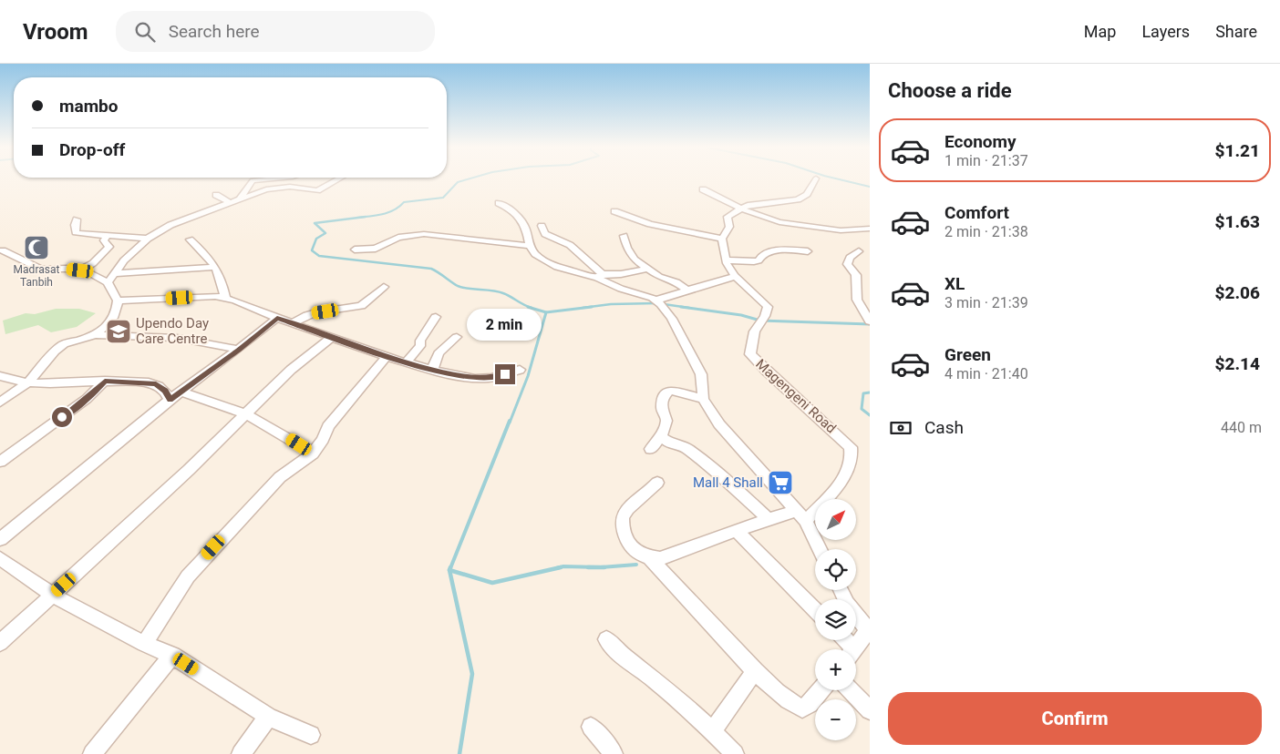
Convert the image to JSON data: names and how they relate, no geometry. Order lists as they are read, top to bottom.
{
  "streets": {
    "street": ["Magengeni Road"]
  },
  "places": {
    "mosque": ["Madrasat Tanbih"],
    "school or university": ["Upendo Day Care Centre"],
    "supermarket": ["Mall 4 Shall"]
  },
  "north": "top right",
  "page": {
    "header": "Vroom",
    "search": "Search here",
    "nav": ["Map", "Layers", "Share"],
    "heading": "Choose a ride",
    "banner": ["mambo", "Drop-off"],
    "list": [
      {
        "name": "Economy",
        "note": "1 min · 21:37",
        "value": "$1.21"
      },
      {
        "name": "Comfort",
        "note": "2 min · 21:38",
        "value": "$1.63"
      },
      {
        "name": "XL",
        "note": "3 min · 21:39",
        "value": "$2.06"
      },
      {
        "name": "Green",
        "note": "4 min · 21:40",
        "value": "$2.14"
      }
    ],
    "bubble": "2 min",
    "pay": ["Cash", "440 m"],
    "map_buttons": ["+", "−"],
    "buttons": "Confirm"
  }
}
